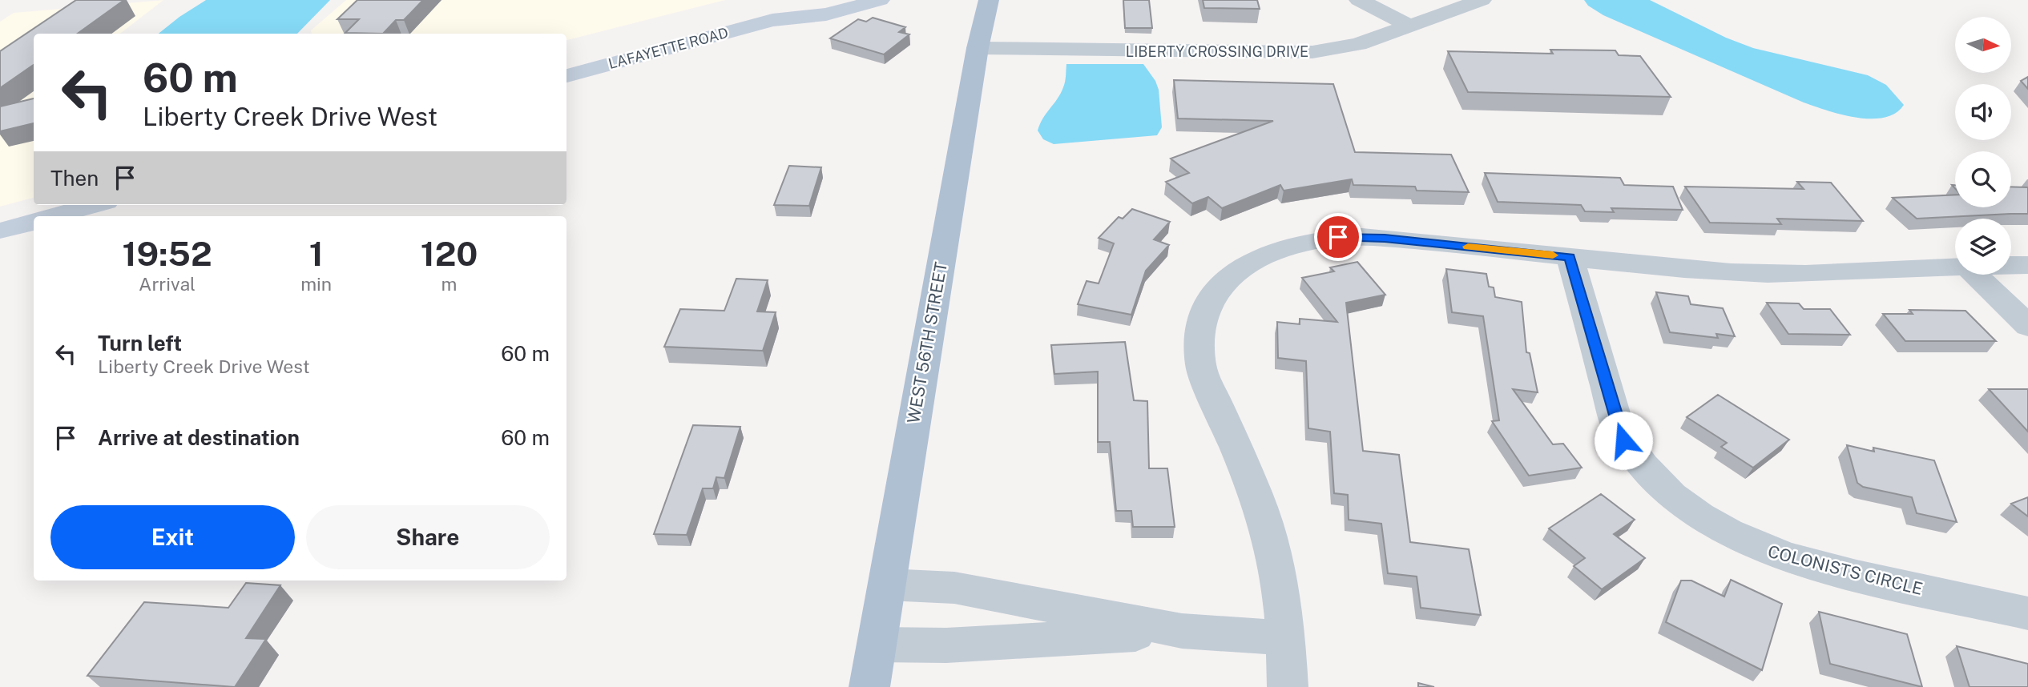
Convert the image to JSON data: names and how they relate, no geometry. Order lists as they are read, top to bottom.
{
  "streets": {
    "main road": ["LAFAYETTE ROAD", "WEST 56TH STREET"],
    "street": ["LIBERTY CROSSING DRIVE", "COLONISTS CIRCLE"]
  },
  "crossings": [
    ["LIBERTY CROSSING DRIVE", "WEST 56TH STREET"]
  ],
  "north": "right",
  "page": {
    "turn": ["60 m", "Liberty Creek Drive West"],
    "then": "Then",
    "eta": [
      "19:52",
      "Arrival",
      "1",
      "min",
      "120",
      "m"
    ],
    "list": [
      {
        "name": "Turn left",
        "note": "Liberty Creek Drive West",
        "value": "60 m"
      },
      {
        "name": "Arrive at destination",
        "value": "60 m"
      }
    ],
    "buttons": ["Exit", "Share"]
  }
}
